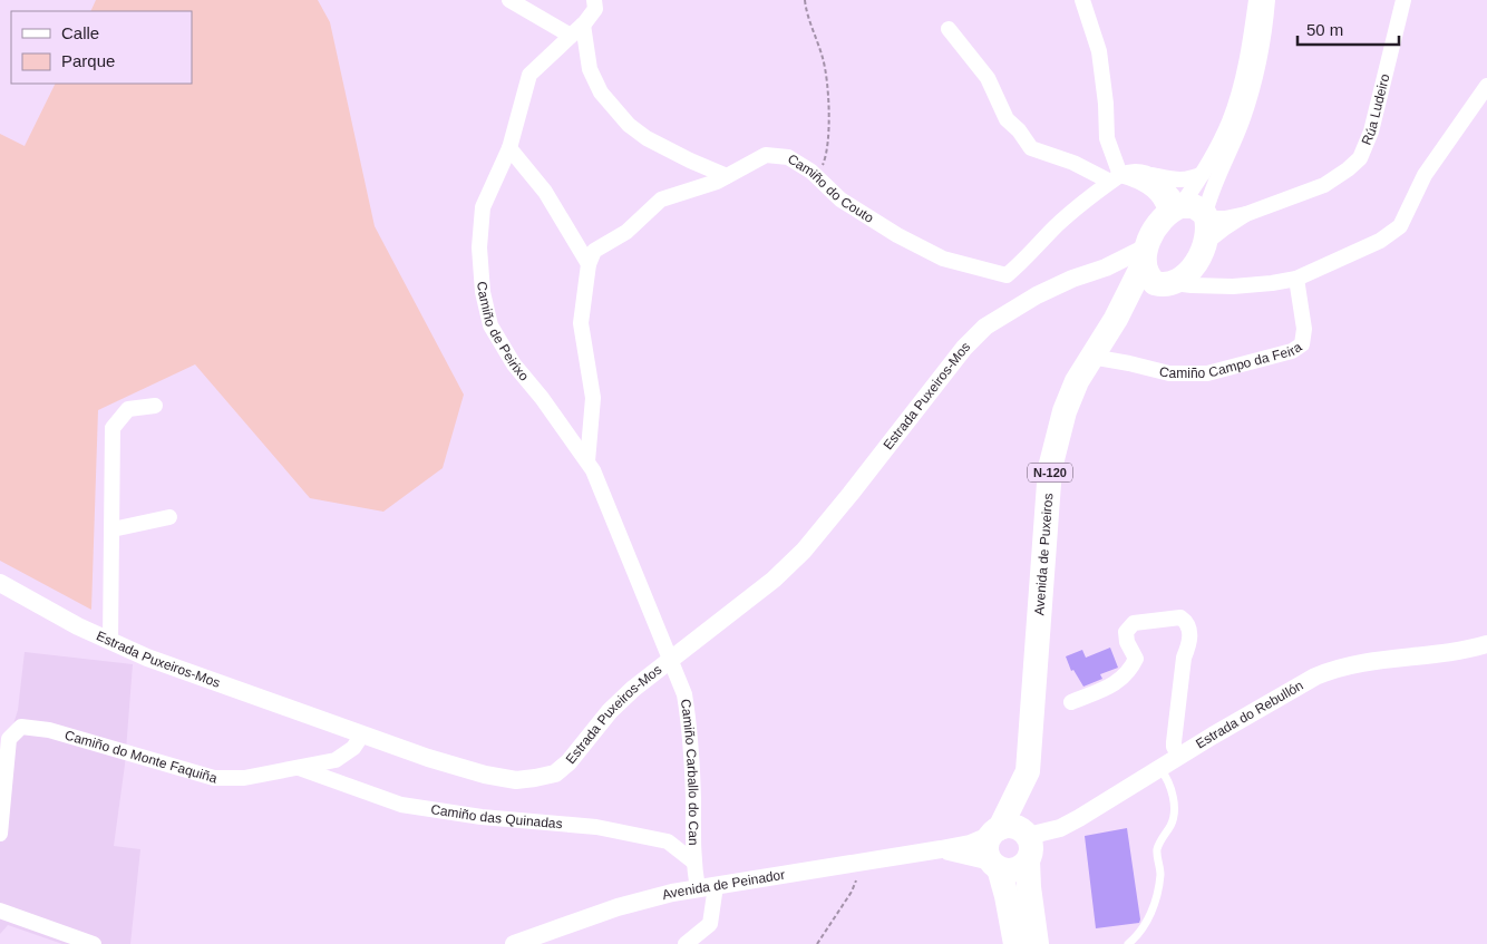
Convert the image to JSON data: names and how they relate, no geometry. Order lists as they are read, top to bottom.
{
  "streets": {
    "highway": ["N-120", "Avenida de Puxeiros"],
    "street": [
      "Rúa Ludeiro",
      "Camiño do Couto",
      "Camiño de Peirixo",
      "Camiño Campo da Feira",
      "Estrada Puxeiros-Mos",
      "Estrada do Rebullón",
      "Camiño do Monte Faquiña",
      "Camiño Carballo do Can",
      "Camiño das Quinadas",
      "Avenida de Peinador"
    ]
  },
  "crossings": [
    ["Camiño de Peirixo", "Estrada Puxeiros-Mos"],
    ["Camiño de Peirixo", "Camiño Carballo do Can"],
    ["Camiño Campo da Feira", "Avenida de Puxeiros"],
    ["Estrada Puxeiros-Mos", "N-120"],
    ["Estrada Puxeiros-Mos", "Camiño do Monte Faquiña"],
    ["Estrada Puxeiros-Mos", "Camiño Carballo do Can"],
    ["N-120", "Avenida de Puxeiros"],
    ["N-120", "Estrada do Rebullón"],
    ["N-120", "Avenida de Peinador"],
    ["Avenida de Puxeiros", "Estrada do Rebullón"],
    ["Avenida de Puxeiros", "Avenida de Peinador"],
    ["Estrada do Rebullón", "Avenida de Peinador"],
    ["Camiño do Monte Faquiña", "Camiño das Quinadas"],
    ["Camiño Carballo do Can", "Camiño das Quinadas"],
    ["Camiño Carballo do Can", "Avenida de Peinador"]
  ],
  "legend": ["Calle", "Parque"],
  "scale_bar": "50 m"
}
